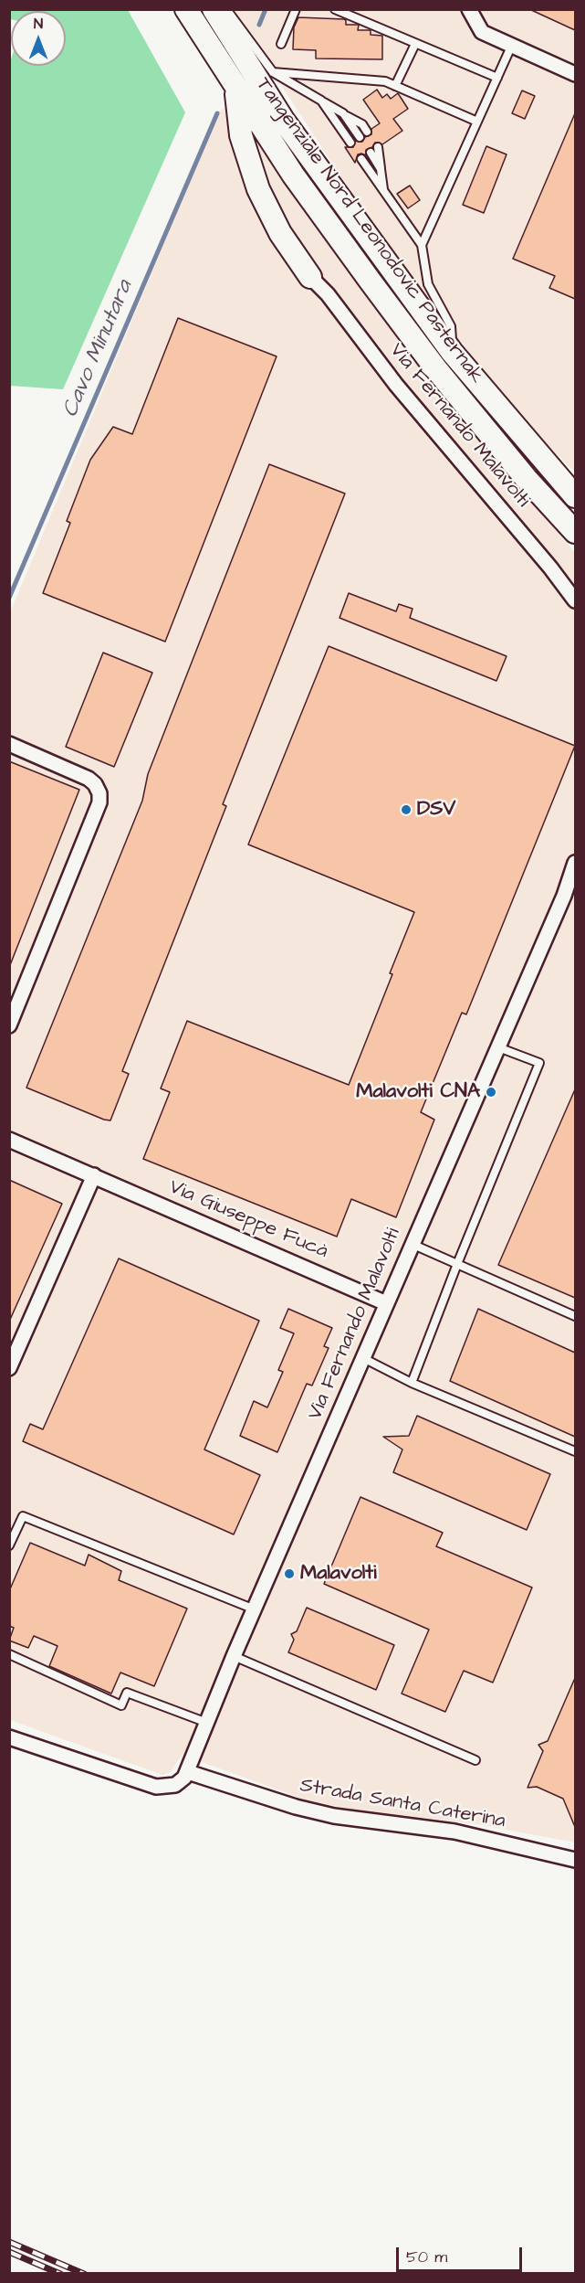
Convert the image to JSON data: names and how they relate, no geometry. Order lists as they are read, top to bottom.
{
  "streets": {
    "highway": ["Tangenziale Nord Leonodovic Pasternak"],
    "street": ["Via Fernando Malavolti", "Via Giuseppe Fucà", "Strada Santa Caterina"]
  },
  "crossings": [
    ["Via Fernando Malavolti", "Via Giuseppe Fucà"],
    ["Via Fernando Malavolti", "Strada Santa Caterina"]
  ],
  "water": ["Cavo Minutara"],
  "places": ["DSV", "Malavolti CNA", "Malavolti"],
  "scale_bar": "50 m",
  "north": "top"
}
